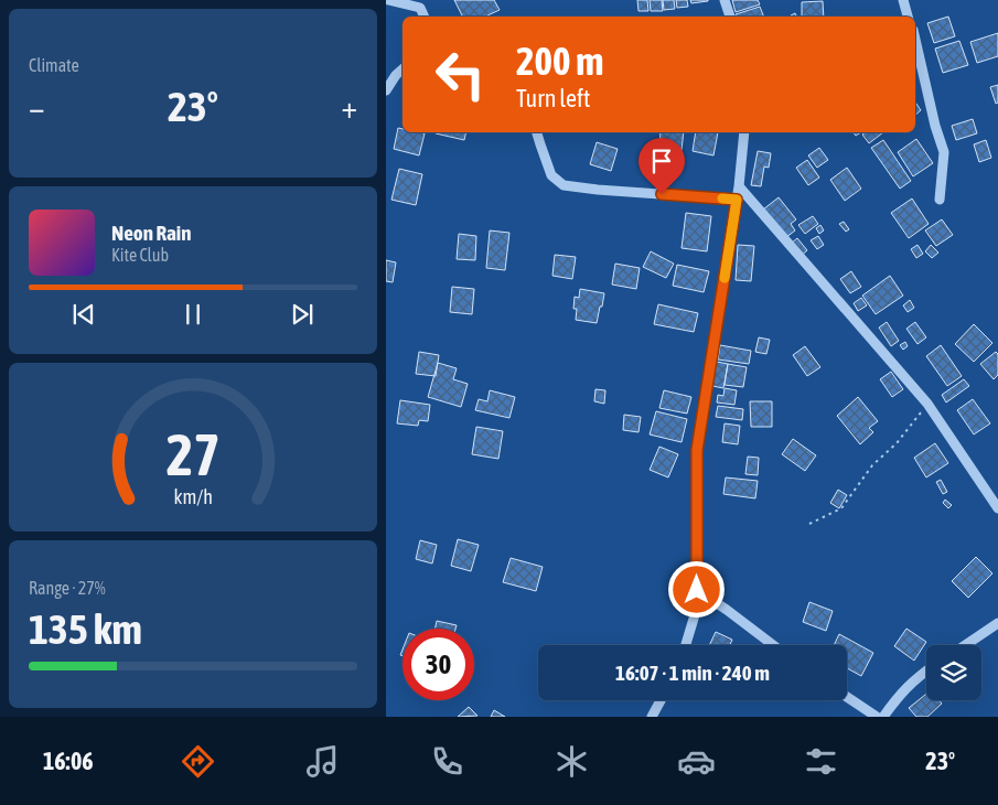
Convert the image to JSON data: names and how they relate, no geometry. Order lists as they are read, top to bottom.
{
  "page": {
    "tile": [
      "Climate",
      ["Range · 27%", "135 km"]
    ],
    "turn": ["200 m", "Turn left"],
    "heat": ["−", "23°", "+"],
    "song": ["Neon Rain", "Kite Club"],
    "limit": "30",
    "trip": "16:07 · 1 min · 240 m",
    "tabs": ["16:06", "23°"],
    "gauge": ["27", "km/h"]
  }
}
